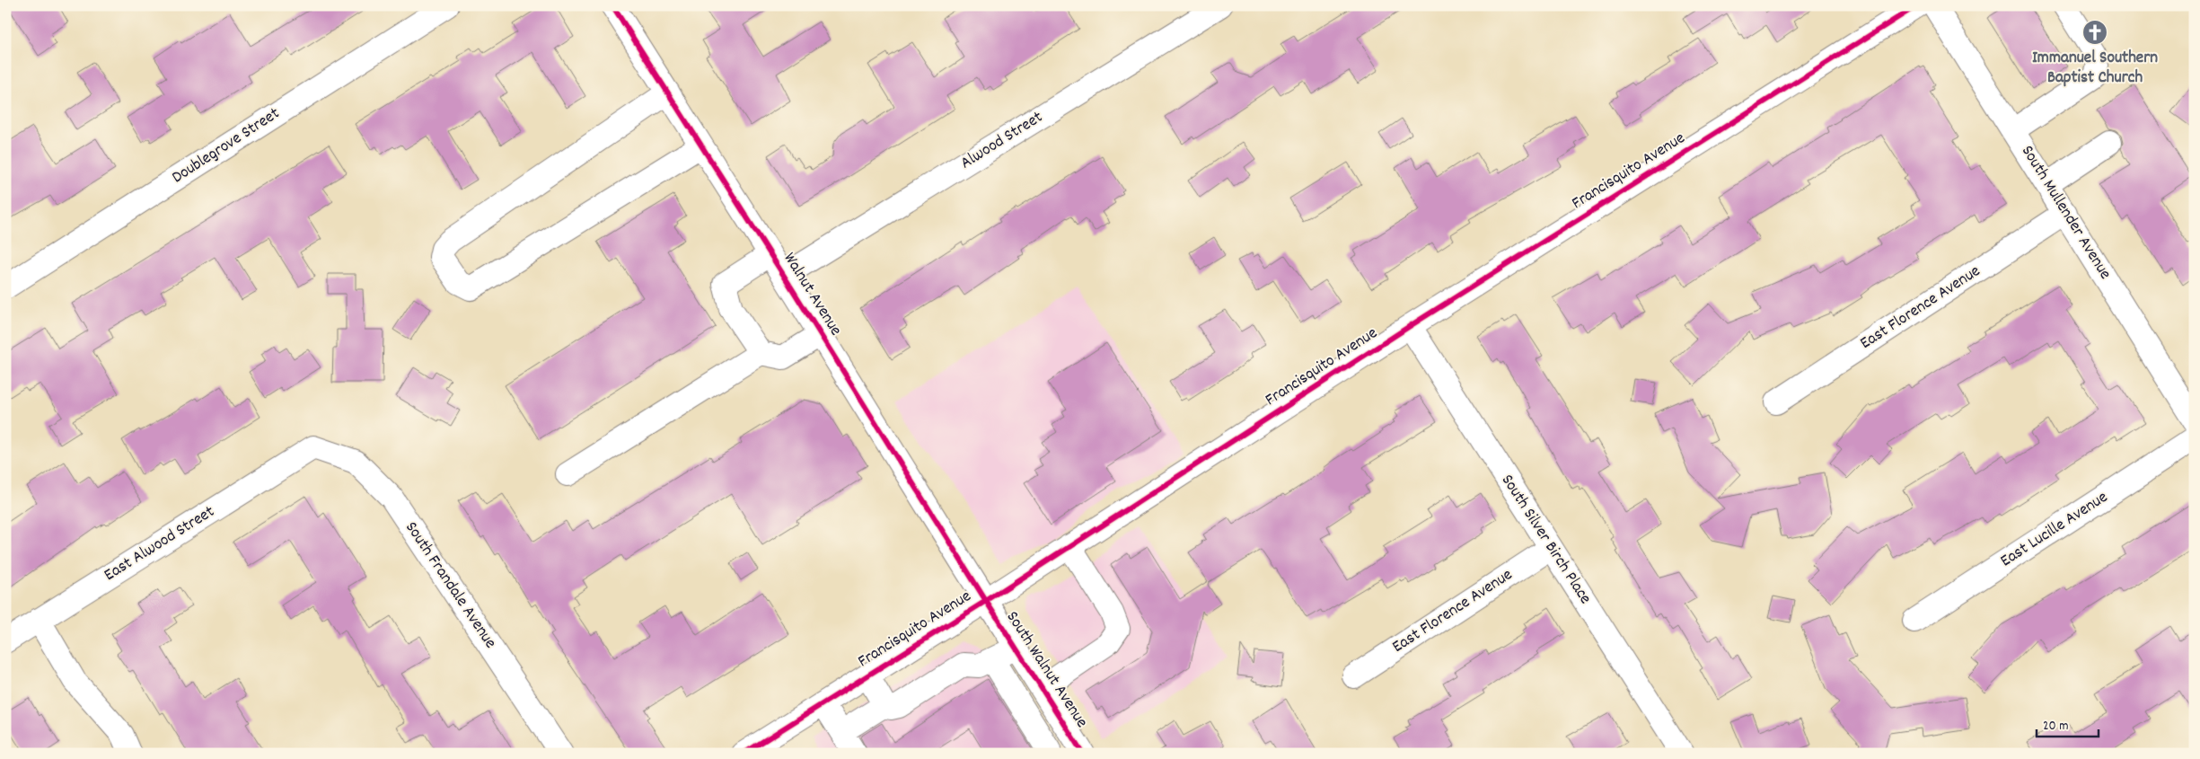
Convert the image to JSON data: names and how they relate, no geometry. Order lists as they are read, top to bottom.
{
  "streets": {
    "street": [
      "Alwood Street",
      "Doublegrove Street",
      "Francisquito Avenue",
      "South Mullender Avenue",
      "Walnut Avenue",
      "East Florence Avenue",
      "East Lucille Avenue",
      "South Silver Birch Place",
      "East Alwood Street",
      "South Frandale Avenue",
      "South Walnut Avenue"
    ]
  },
  "crossings": [
    ["Alwood Street", "Walnut Avenue"],
    ["Francisquito Avenue", "Walnut Avenue"],
    ["Francisquito Avenue", "South Silver Birch Place"],
    ["Francisquito Avenue", "South Walnut Avenue"],
    ["South Mullender Avenue", "East Florence Avenue"],
    ["Walnut Avenue", "South Walnut Avenue"],
    ["East Florence Avenue", "South Silver Birch Place"],
    ["East Alwood Street", "South Frandale Avenue"]
  ],
  "places": {
    "church": ["Immanuel Southern Baptist Church"]
  },
  "scale_bar": "20 m"
}
